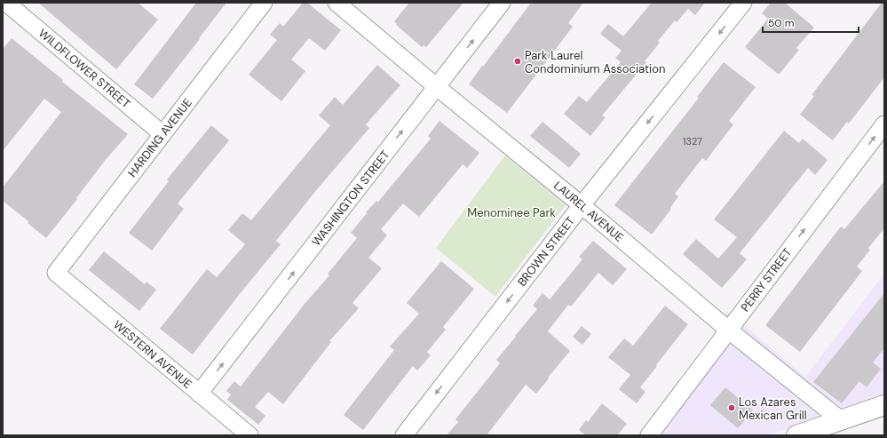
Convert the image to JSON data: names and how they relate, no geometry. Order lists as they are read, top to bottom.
{
  "streets": {
    "street": [
      "WILDFLOWER STREET",
      "HARDING AVENUE",
      "WASHINGTON STREET",
      "LAUREL AVENUE",
      "BROWN STREET",
      "PERRY STREET",
      "WESTERN AVENUE"
    ]
  },
  "crossings": [
    ["WILDFLOWER STREET", "HARDING AVENUE"],
    ["HARDING AVENUE", "WESTERN AVENUE"],
    ["WASHINGTON STREET", "LAUREL AVENUE"],
    ["WASHINGTON STREET", "WESTERN AVENUE"],
    ["LAUREL AVENUE", "BROWN STREET"],
    ["LAUREL AVENUE", "PERRY STREET"]
  ],
  "one_way": ["WASHINGTON STREET", "BROWN STREET", "PERRY STREET"],
  "parks": ["Menominee Park"],
  "places": ["Park Laurel Condominium Association", "Los Azares Mexican Grill"],
  "house_numbers": ["1327"],
  "scale_bar": "50 m"
}
